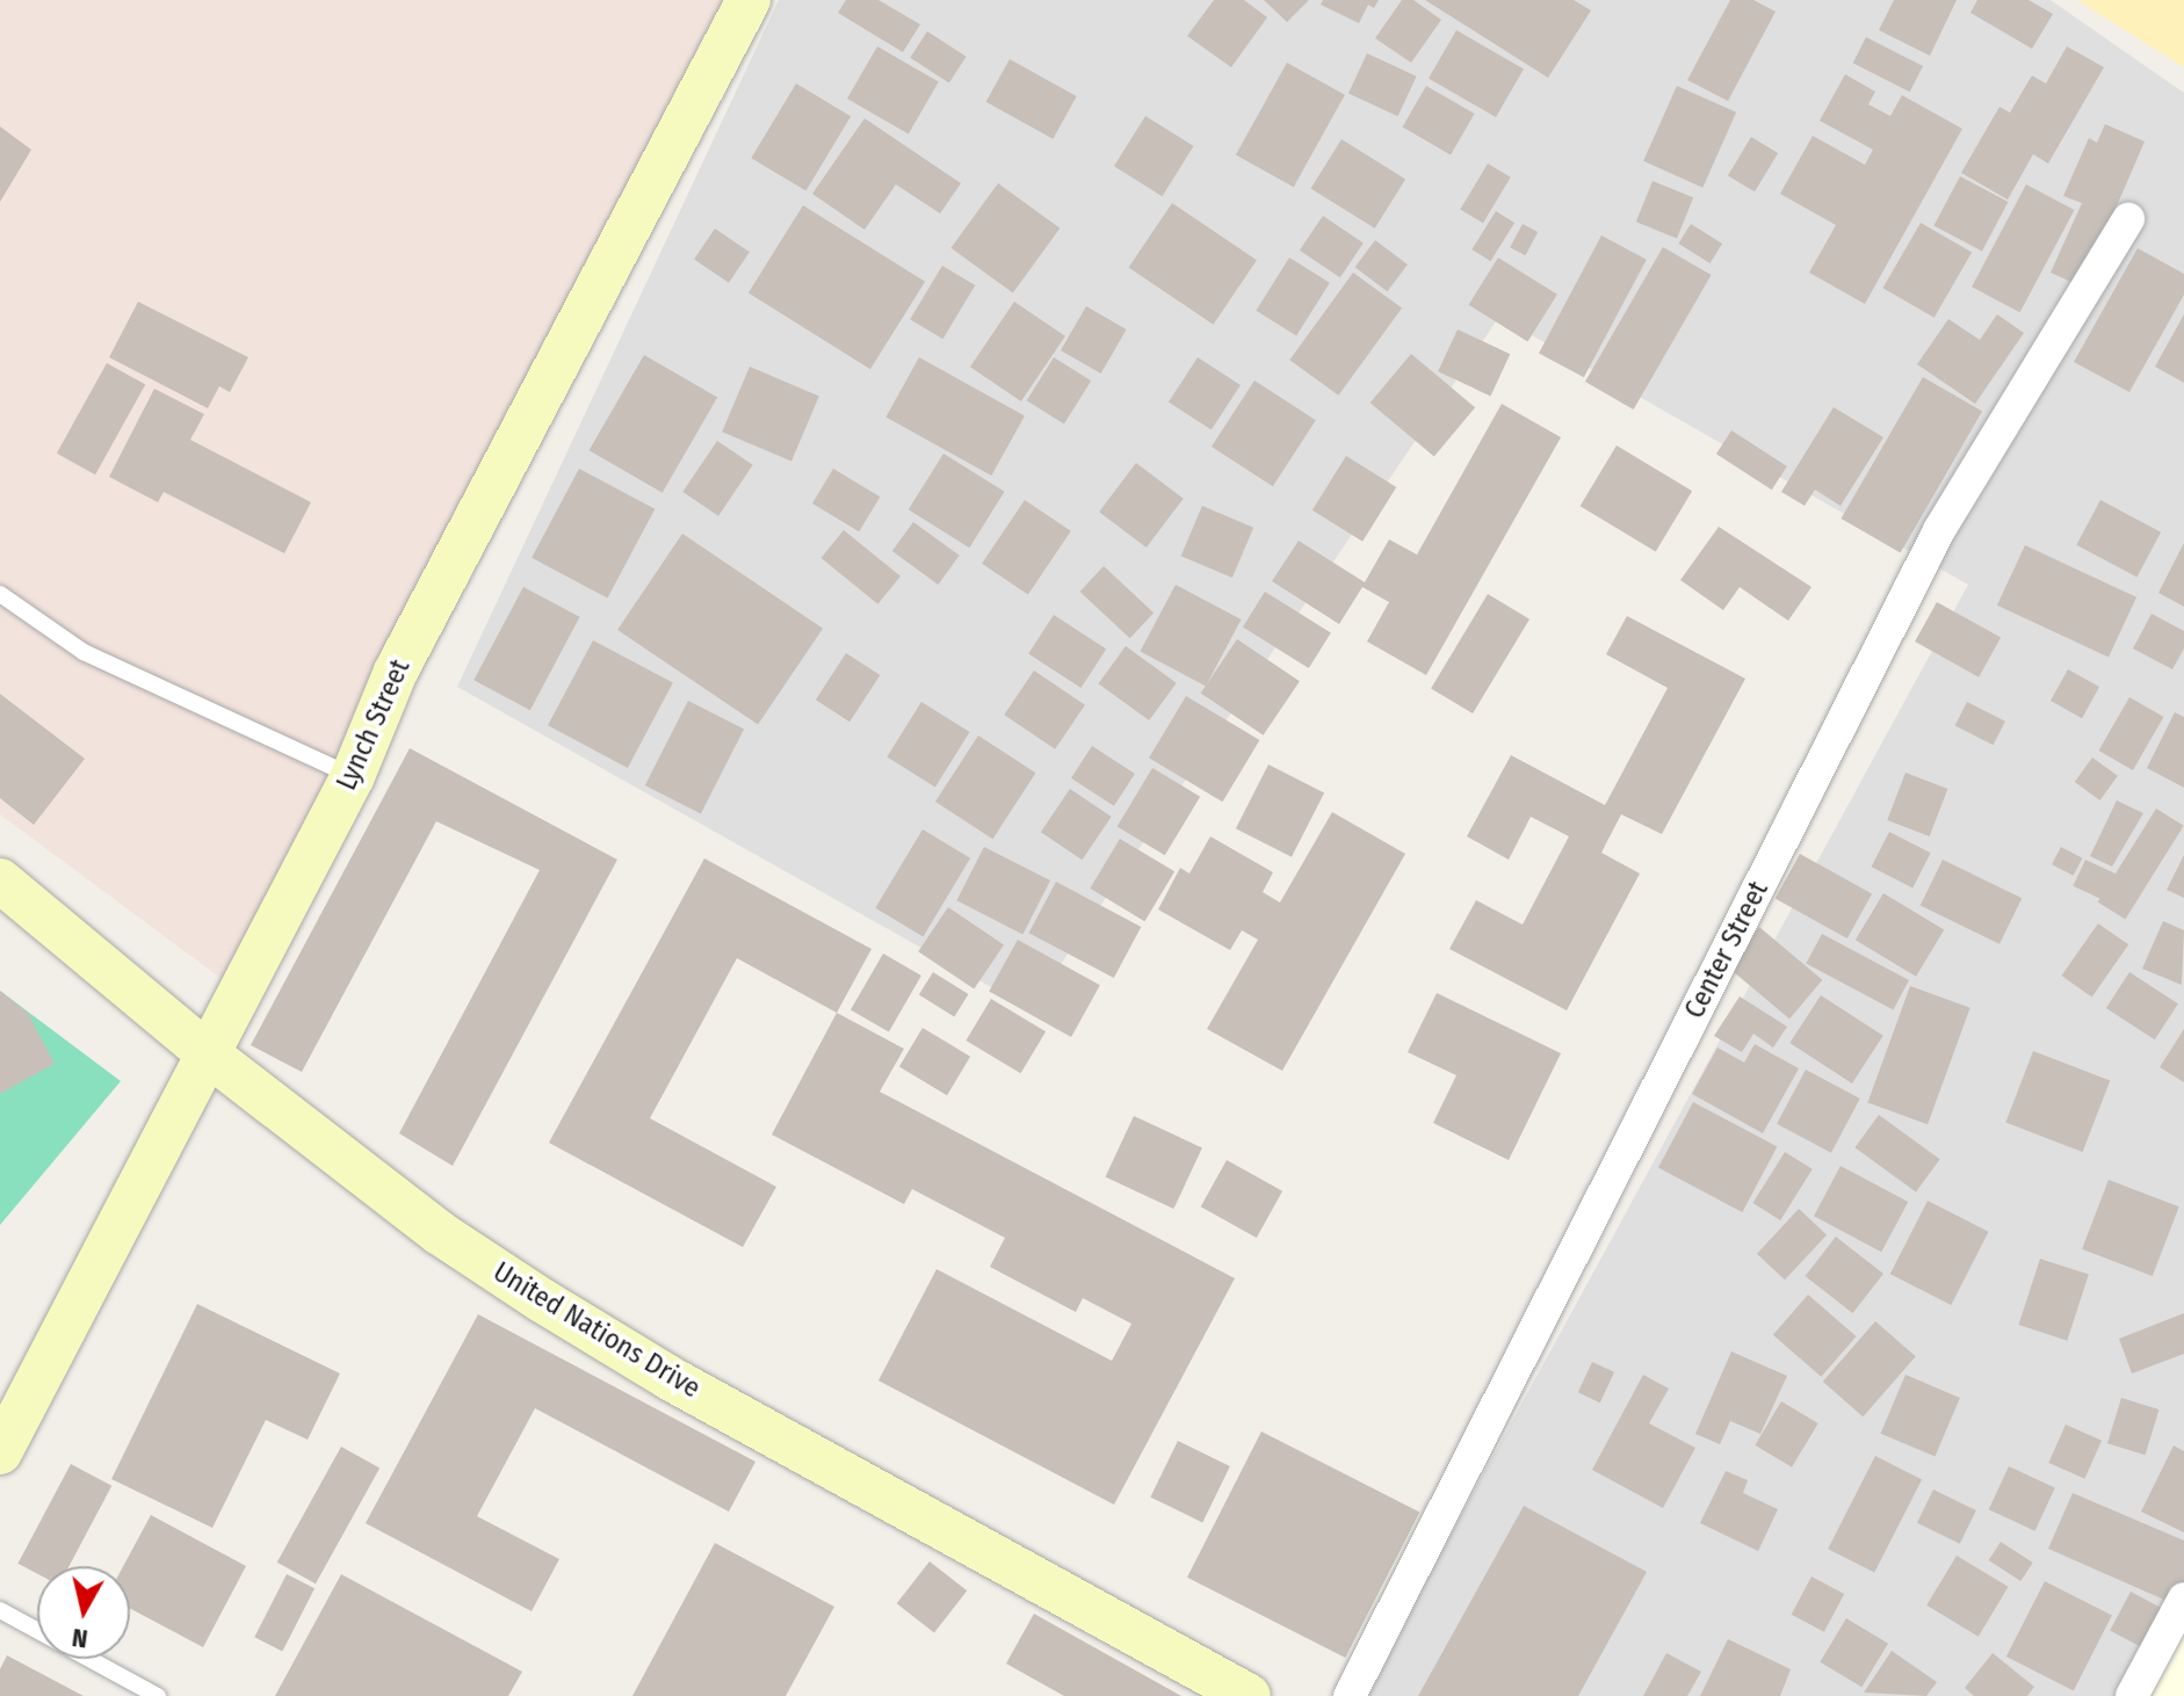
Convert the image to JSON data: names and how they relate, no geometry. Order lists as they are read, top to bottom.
{
  "streets": {
    "street": ["Lynch Street", "Center Street", "United Nations Drive"]
  },
  "crossings": [
    ["Lynch Street", "United Nations Drive"]
  ],
  "north": "bottom"
}
